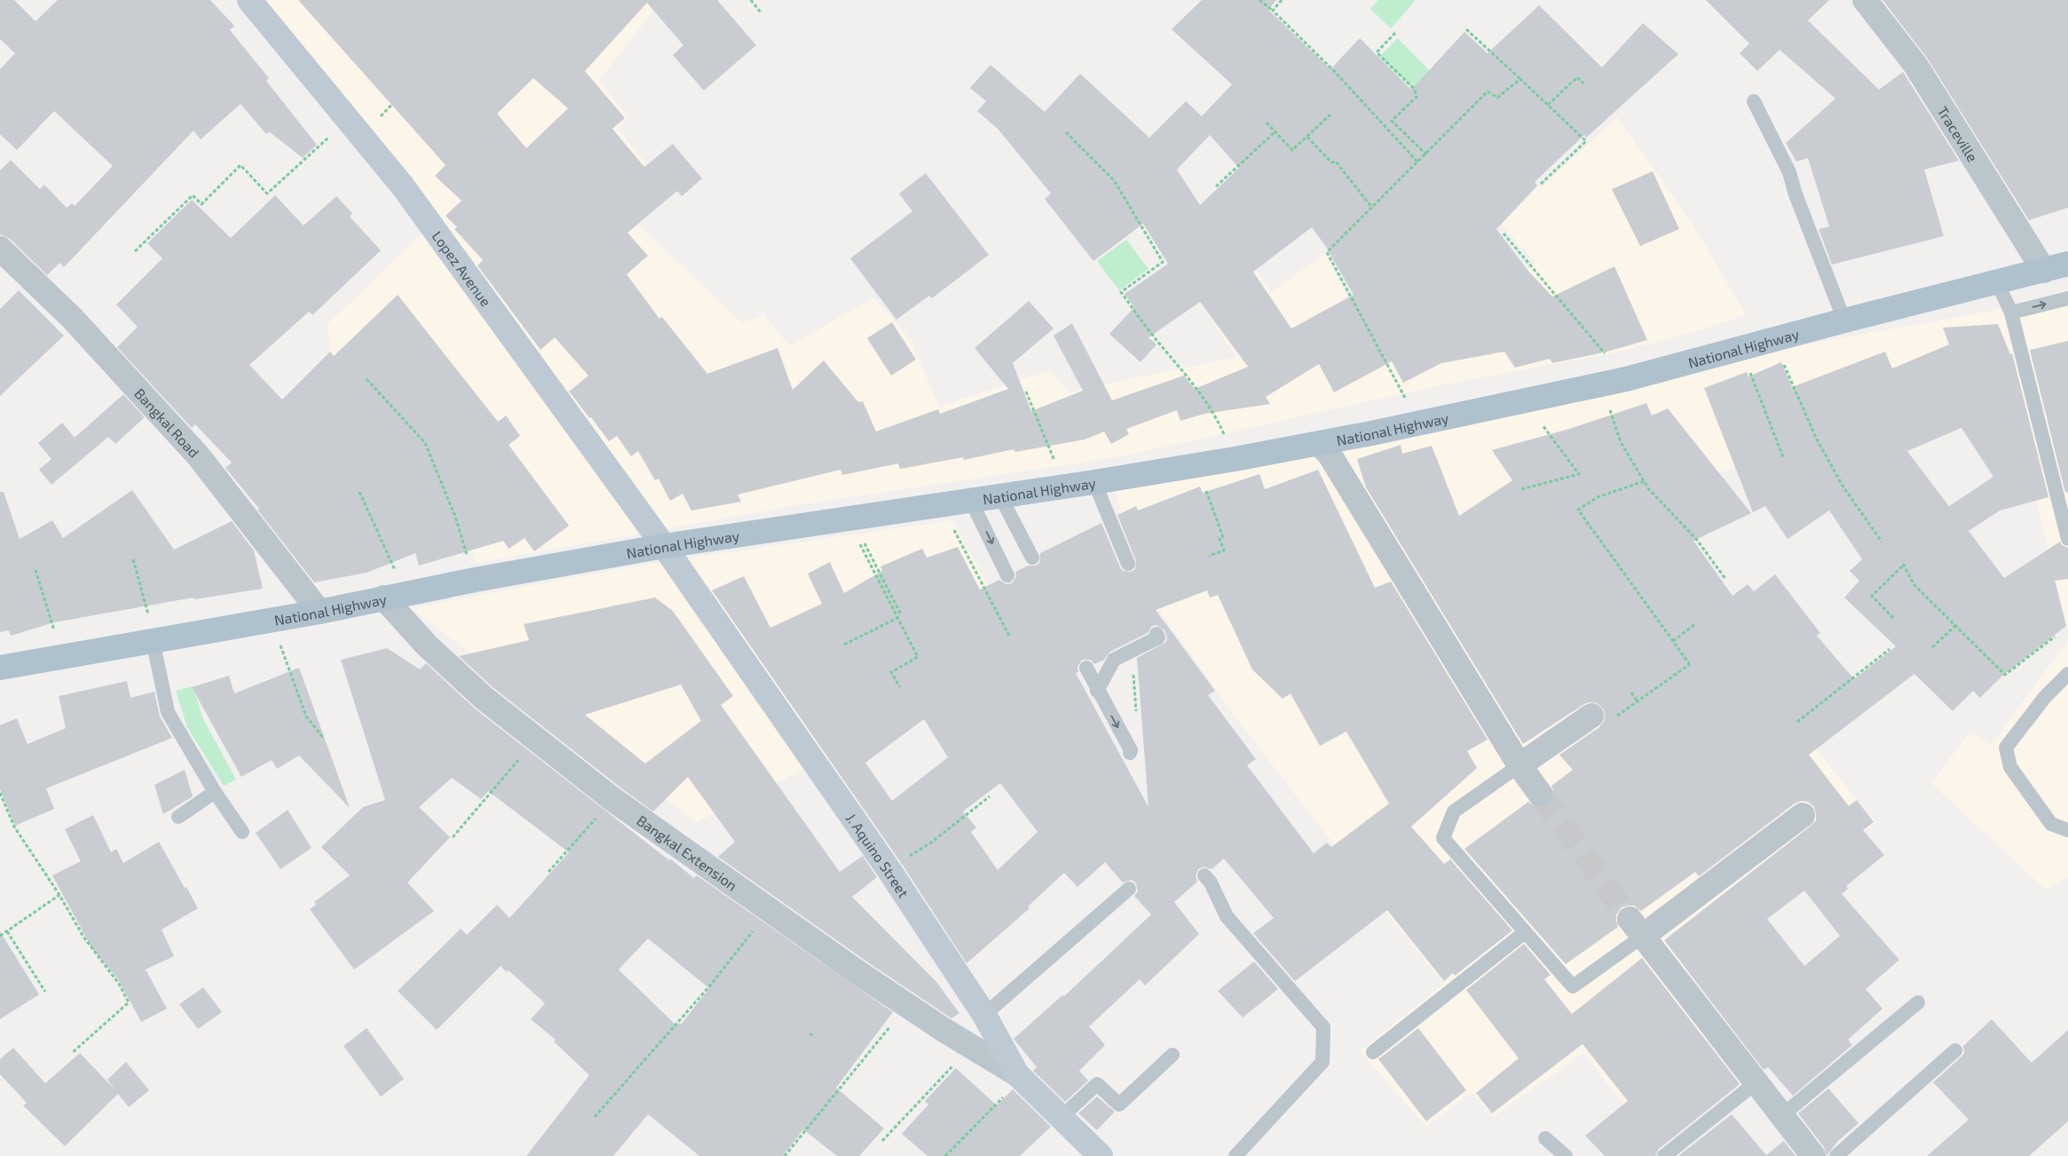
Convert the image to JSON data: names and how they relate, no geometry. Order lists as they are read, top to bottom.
{
  "streets": {
    "main road": ["National Highway"],
    "street": [
      "Traceville",
      "Lopez Avenue",
      "Bangkal Road",
      "Bangkal Extension",
      "J. Aquino Street"
    ]
  },
  "crossings": [
    ["Traceville", "National Highway"],
    ["Lopez Avenue", "National Highway"],
    ["Lopez Avenue", "J. Aquino Street"],
    ["National Highway", "Bangkal Road"],
    ["National Highway", "Bangkal Extension"],
    ["National Highway", "J. Aquino Street"],
    ["Bangkal Extension", "J. Aquino Street"]
  ]
}
